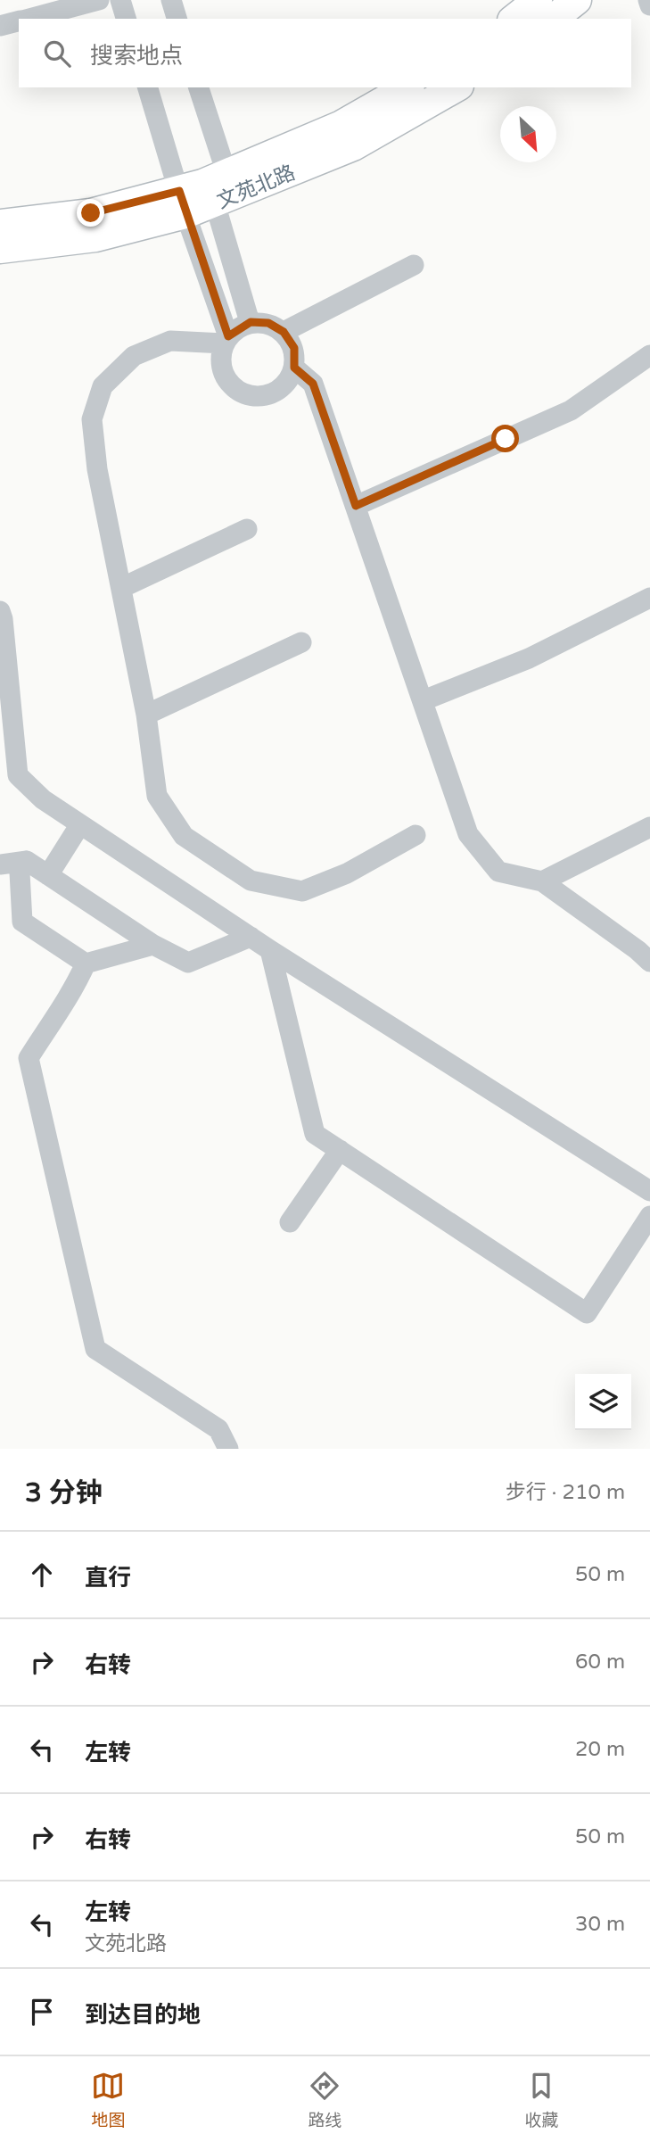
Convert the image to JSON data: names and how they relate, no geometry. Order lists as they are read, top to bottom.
{
  "streets": {
    "street": ["文苑北路"]
  },
  "north": "bottom right",
  "page": {
    "search": "搜索地点",
    "heading": ["3 分钟", "步行 · 210 m"],
    "list": [
      ["直行", "50 m"],
      ["右转", "60 m"],
      ["左转", "20 m"],
      ["右转", "50 m"],
      ["左转", "文苑北路", "30 m"],
      "到达目的地"
    ],
    "nav": ["地图", "路线", "收藏"]
  }
}
